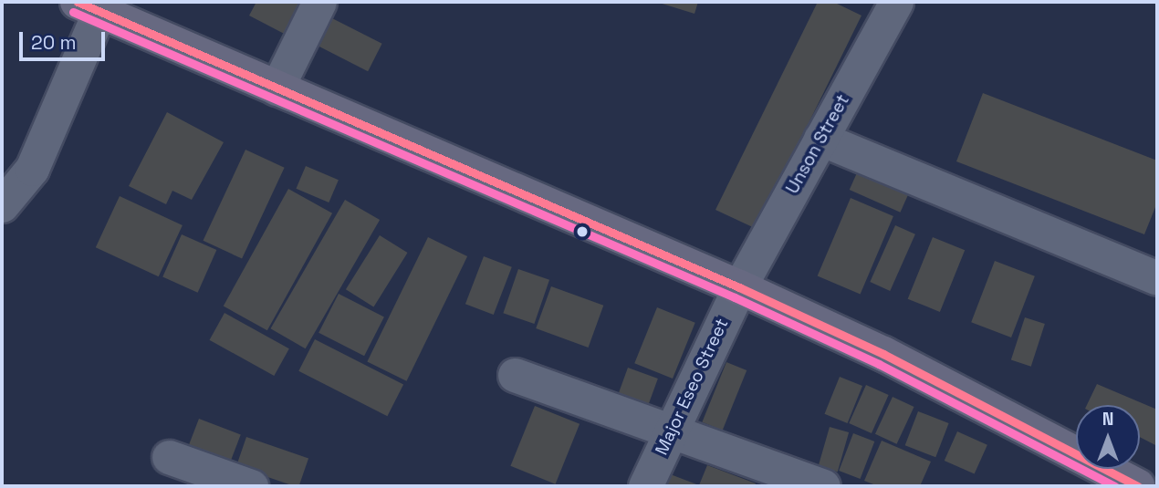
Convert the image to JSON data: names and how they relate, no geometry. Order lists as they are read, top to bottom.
{
  "streets": {
    "street": ["Unson Street", "Major Eseo Street"]
  },
  "crossings": [
    ["Unson Street", "Major Eseo Street"]
  ],
  "scale_bar": "20 m",
  "north": "top"
}
